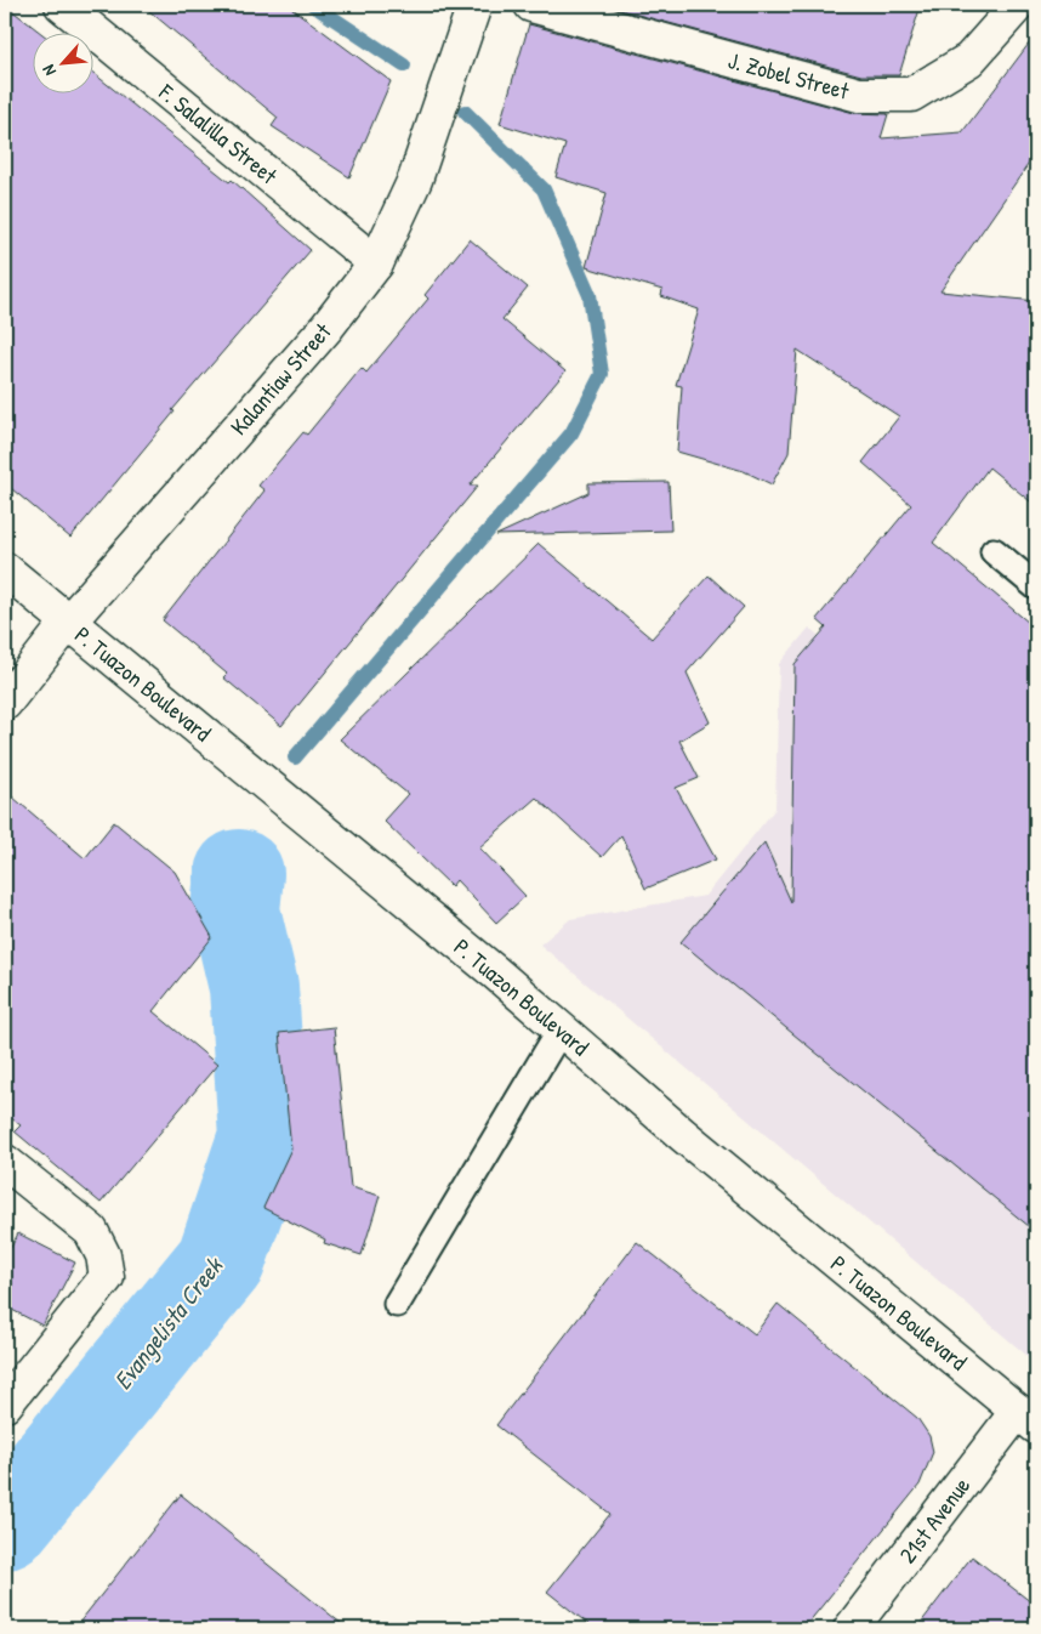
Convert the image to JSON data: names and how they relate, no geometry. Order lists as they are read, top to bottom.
{
  "streets": {
    "street": [
      "J. Zobel Street",
      "F. Salalilla Street",
      "Kalantiaw Street",
      "P. Tuazon Boulevard",
      "21st Avenue"
    ]
  },
  "crossings": [
    ["F. Salalilla Street", "Kalantiaw Street"],
    ["Kalantiaw Street", "P. Tuazon Boulevard"],
    ["P. Tuazon Boulevard", "21st Avenue"]
  ],
  "water": ["Evangelista Creek"],
  "north": "bottom left"
}
